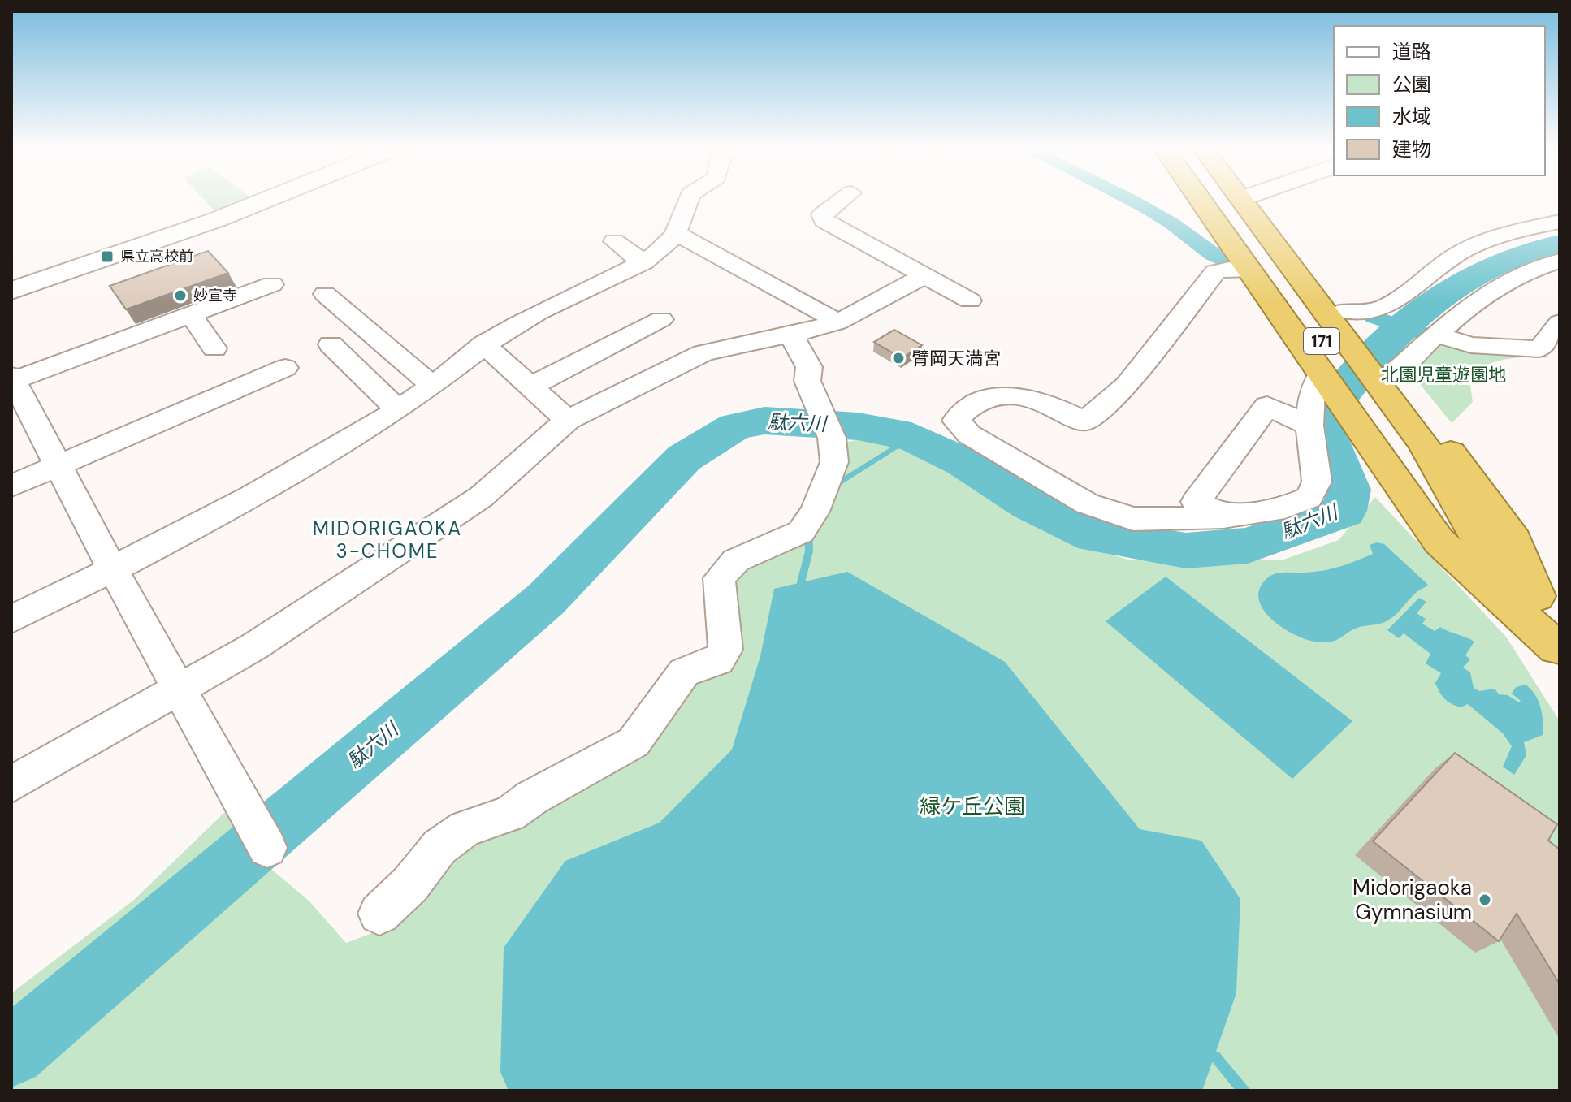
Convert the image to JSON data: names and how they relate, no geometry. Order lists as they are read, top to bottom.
{
  "streets": {
    "highway": ["171"]
  },
  "districts": ["MIDORIGAOKA 3-CHOME"],
  "water": ["駄六川"],
  "parks": ["北園児童遊園地", "緑ケ丘公園"],
  "places": {
    "transit": ["県立高校前"],
    "other": ["妙宣寺", "臂岡天満宮", "Midorigaoka Gymnasium"]
  },
  "legend": [
    "道路",
    "公園",
    "水域",
    "建物"
  ]
}
